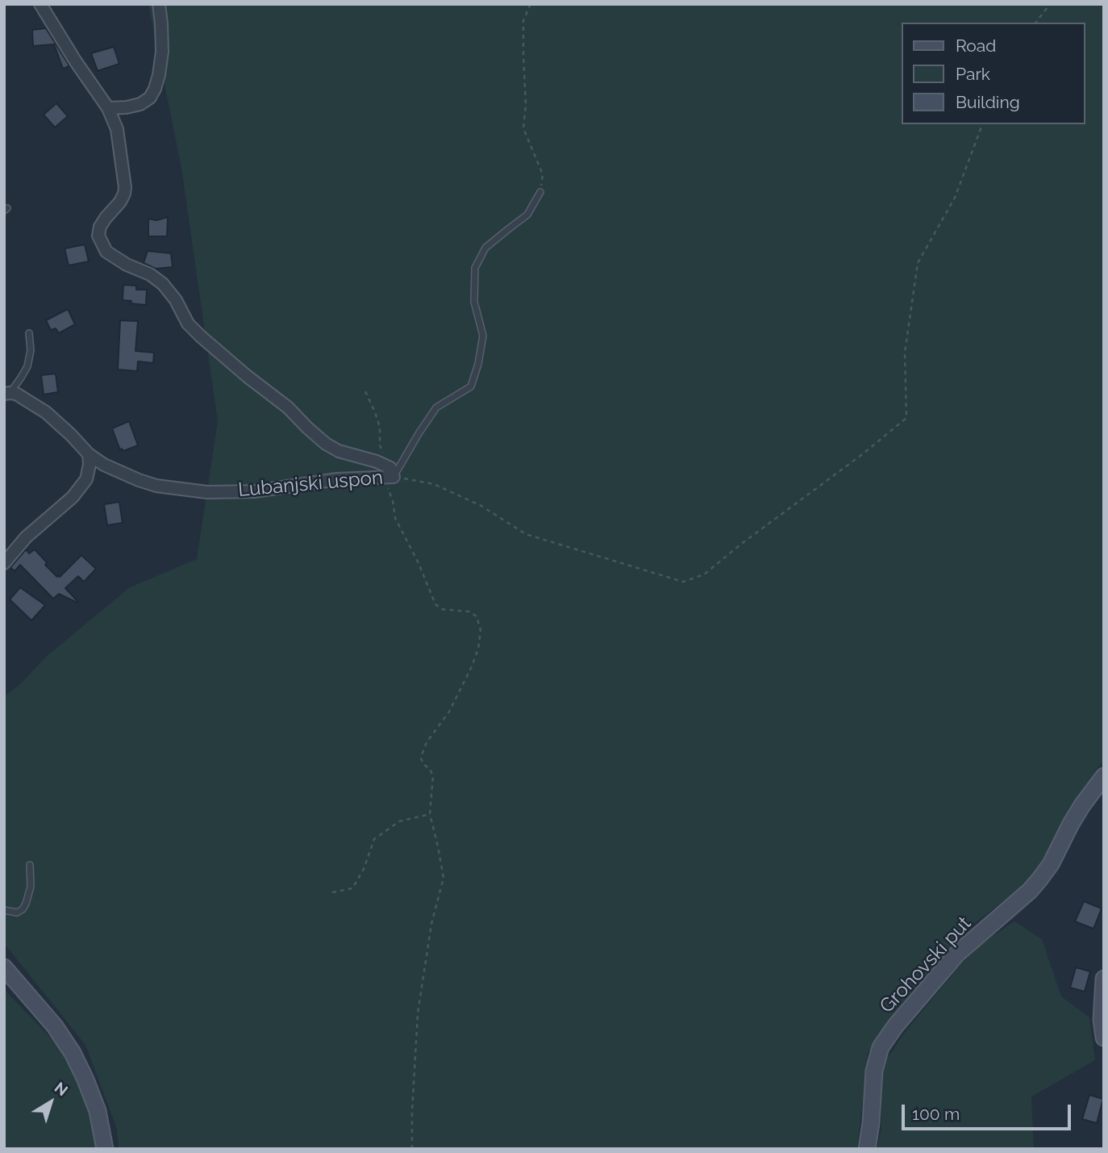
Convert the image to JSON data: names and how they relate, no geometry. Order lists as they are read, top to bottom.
{
  "streets": {
    "main road": ["Grohovski put"],
    "street": ["Lubanjski uspon"]
  },
  "legend": ["Road", "Park", "Building"],
  "scale_bar": "100 m",
  "north": "top right"
}
